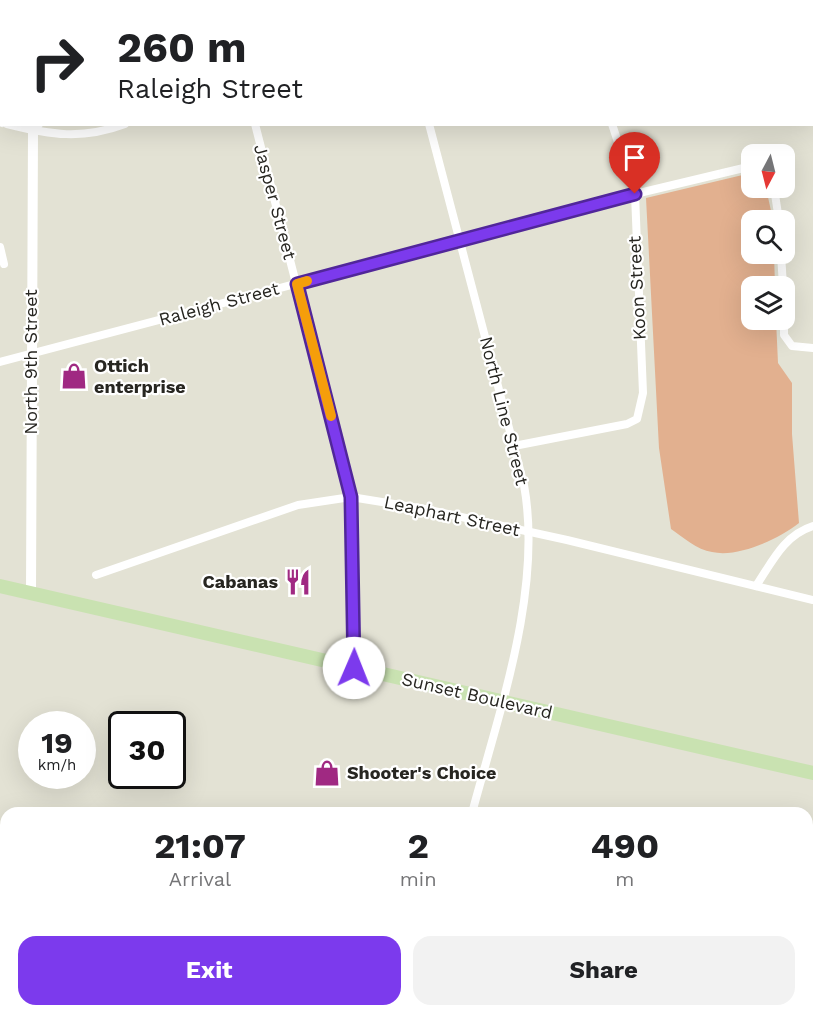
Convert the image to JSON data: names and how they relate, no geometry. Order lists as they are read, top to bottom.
{
  "streets": {
    "main road": ["Sunset Boulevard"],
    "street": [
      "Jasper Street",
      "Koon Street",
      "Raleigh Street",
      "North 9th Street",
      "North Line Street",
      "Leaphart Street"
    ]
  },
  "crossings": [
    ["Jasper Street", "Raleigh Street"],
    ["Jasper Street", "Leaphart Street"],
    ["Jasper Street", "Sunset Boulevard"],
    ["Koon Street", "Raleigh Street"],
    ["Koon Street", "North Line Street"],
    ["Raleigh Street", "North 9th Street"],
    ["Raleigh Street", "North Line Street"],
    ["North 9th Street", "Sunset Boulevard"],
    ["North Line Street", "Leaphart Street"],
    ["North Line Street", "Sunset Boulevard"]
  ],
  "places": {
    "shop": ["Ottich enterprise", "Shooter's Choice"],
    "restaurant": ["Cabanas"]
  },
  "north": "bottom",
  "page": {
    "turn": ["260 m", "Raleigh Street"],
    "speed": "19 km/h",
    "limit": "30",
    "eta": [
      "21:07",
      "Arrival",
      "2",
      "min",
      "490",
      "m"
    ],
    "buttons": ["Exit", "Share"]
  }
}
